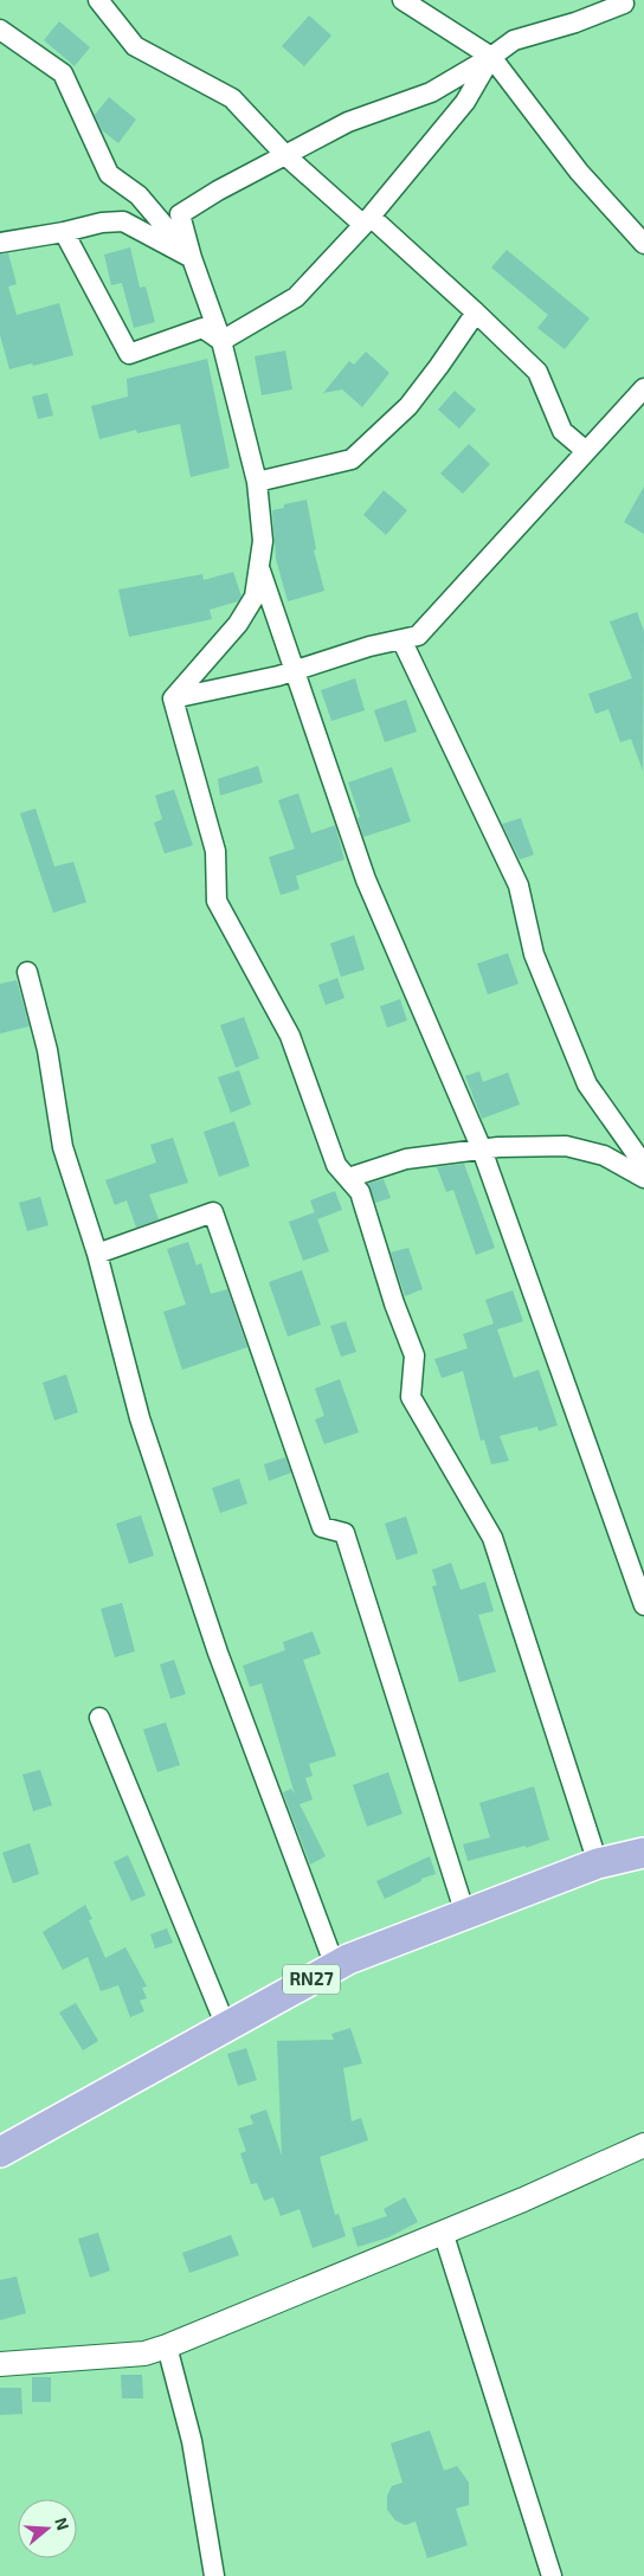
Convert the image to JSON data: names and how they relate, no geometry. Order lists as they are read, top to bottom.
{
  "streets": {
    "main road": ["RN27"]
  },
  "north": "right"
}
